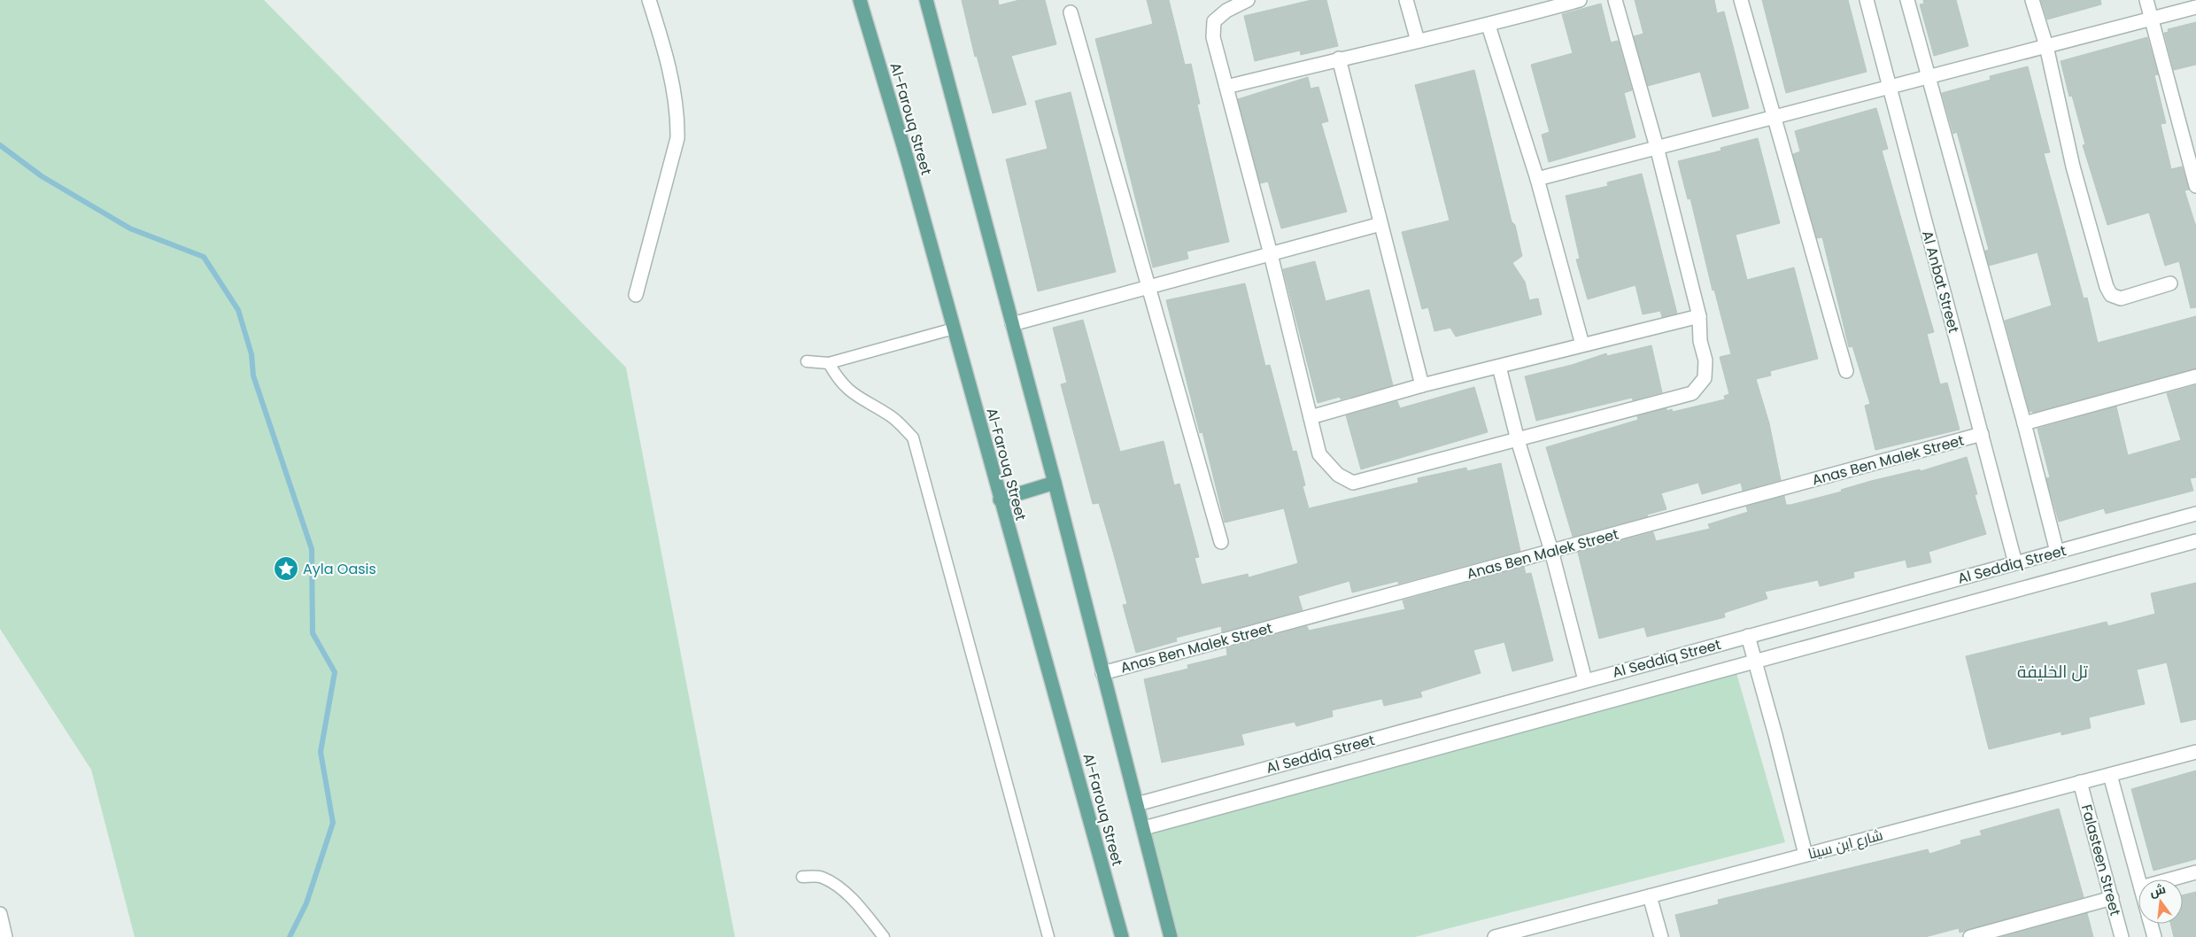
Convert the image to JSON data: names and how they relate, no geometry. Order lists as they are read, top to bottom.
{
  "streets": {
    "main road": ["Al-Farouq Street"],
    "street": [
      "Al Anbat Street",
      "Anas Ben Malek Street",
      "Al Seddiq Street",
      "شارع ابن سينا",
      "Falasteen Street"
    ]
  },
  "crossings": [
    ["Al Anbat Street", "Anas Ben Malek Street"],
    ["Al Anbat Street", "Al Seddiq Street"],
    ["شارع ابن سينا", "Falasteen Street"]
  ],
  "districts": ["تل الخليفة"],
  "places": {
    "place": ["Ayla Oasis"]
  },
  "north": "top"
}
